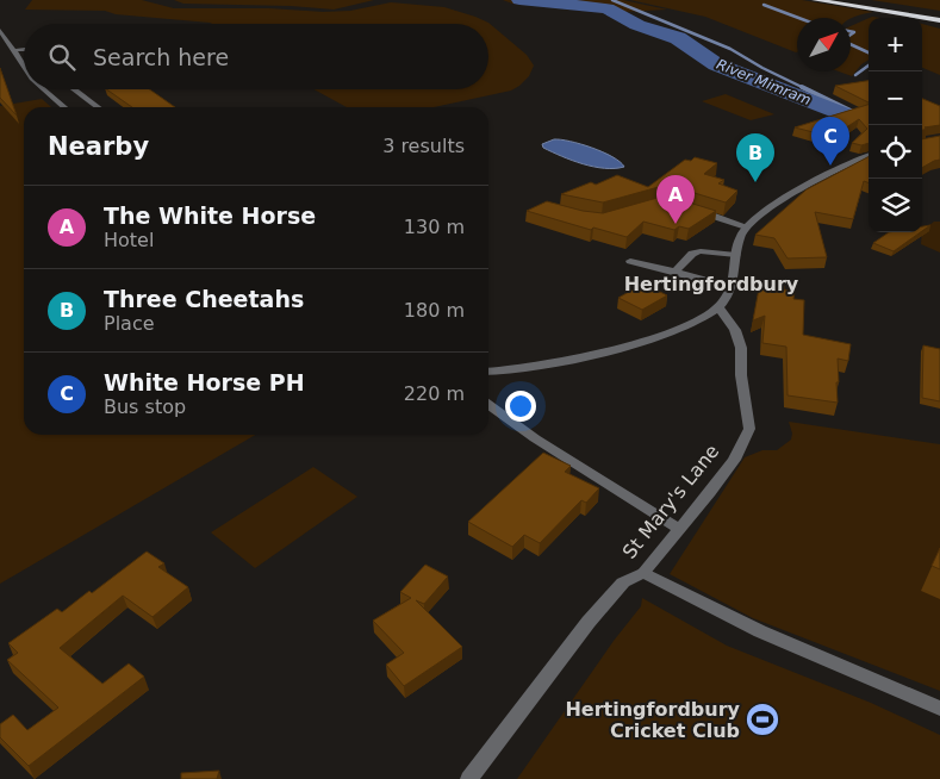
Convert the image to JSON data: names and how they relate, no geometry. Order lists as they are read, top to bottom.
{
  "streets": {
    "street": ["St Mary's Lane"]
  },
  "districts": ["Hertingfordbury"],
  "water": ["River Mimram"],
  "places": {
    "sports": ["Hertingfordbury Cricket Club"]
  },
  "north": "top right",
  "page": {
    "map_buttons": ["+", "−"],
    "search": "Search here",
    "heading": ["Nearby", "3 results"],
    "pins": ["C", "B", "A"],
    "list": [
      {
        "mark": "A",
        "name": "The White Horse",
        "note": "Hotel",
        "value": "130 m"
      },
      {
        "mark": "B",
        "name": "Three Cheetahs",
        "note": "Place",
        "value": "180 m"
      },
      {
        "mark": "C",
        "name": "White Horse PH",
        "note": "Bus stop",
        "value": "220 m"
      }
    ]
  }
}
